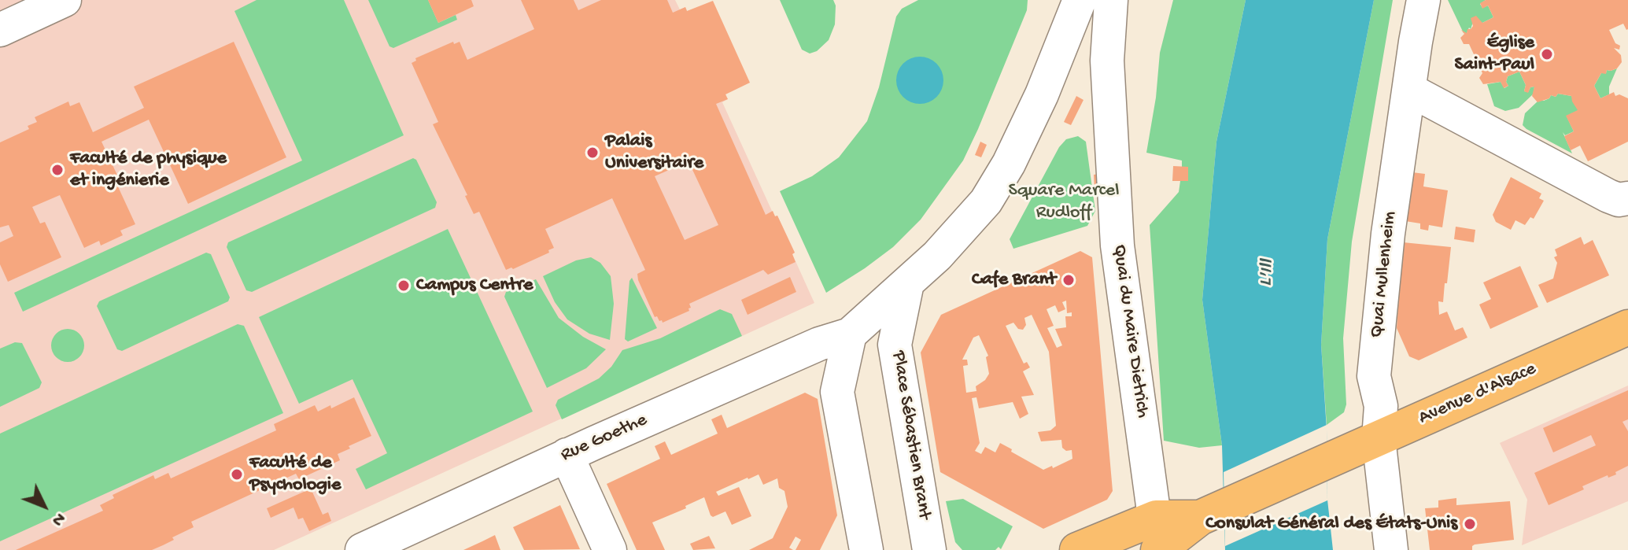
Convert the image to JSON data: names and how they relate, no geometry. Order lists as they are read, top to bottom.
{
  "streets": {
    "main road": ["Avenue d'Alsace"],
    "street": [
      "Quai Mullenheim",
      "Quai du Maire Dietrich",
      "Place Sébastien Brant",
      "Rue Goethe"
    ]
  },
  "crossings": [
    ["Quai Mullenheim", "Avenue d'Alsace"],
    ["Quai du Maire Dietrich", "Avenue d'Alsace"]
  ],
  "water": ["L'Ill"],
  "parks": ["Square Marcel Rudloff"],
  "places": [
    "Église Saint-Paul",
    "Palais Universitaire",
    "Faculté de physique et ingénierie",
    "Cafe Brant",
    "Campus Centre",
    "Faculté de Psychologie",
    "Consulat Général des États-Unis"
  ],
  "north": "bottom right"
}
